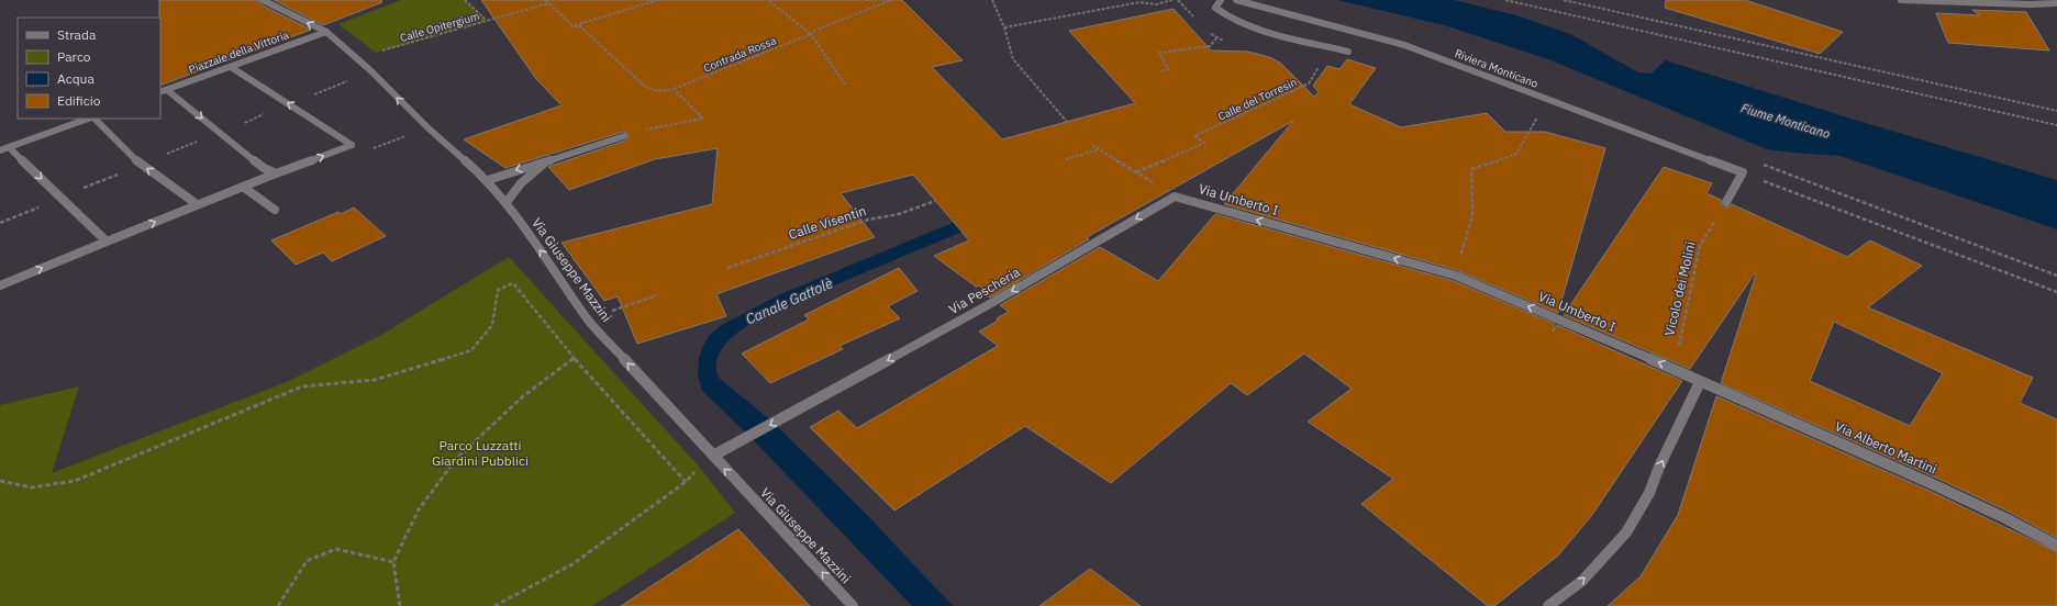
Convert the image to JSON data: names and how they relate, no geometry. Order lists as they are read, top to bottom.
{
  "streets": {
    "street": [
      "Piazzale della Vittoria",
      "Riviera Monticano",
      "Via Umberto I",
      "Via Giuseppe Mazzini",
      "Via Pescheria",
      "Via Alberto Martini"
    ],
    "path": [
      "Calle Opitergium",
      "Contrada Rossa",
      "Calle del Torresin",
      "Calle Visentin",
      "Vicolo dei Molini"
    ]
  },
  "crossings": [
    ["Calle Opitergium", "Via Giuseppe Mazzini"],
    ["Piazzale della Vittoria", "Via Giuseppe Mazzini"],
    ["Via Umberto I", "Vicolo dei Molini"],
    ["Via Umberto I", "Via Pescheria"],
    ["Via Umberto I", "Via Alberto Martini"],
    ["Via Giuseppe Mazzini", "Via Pescheria"]
  ],
  "one_way": ["Via Umberto I", "Via Giuseppe Mazzini", "Via Pescheria"],
  "water": ["Fiume Monticano", "Canale Gattolè"],
  "parks": ["Parco Luzzatti Giardini Pubblici"],
  "legend": [
    "Strada",
    "Parco",
    "Acqua",
    "Edificio"
  ]
}
